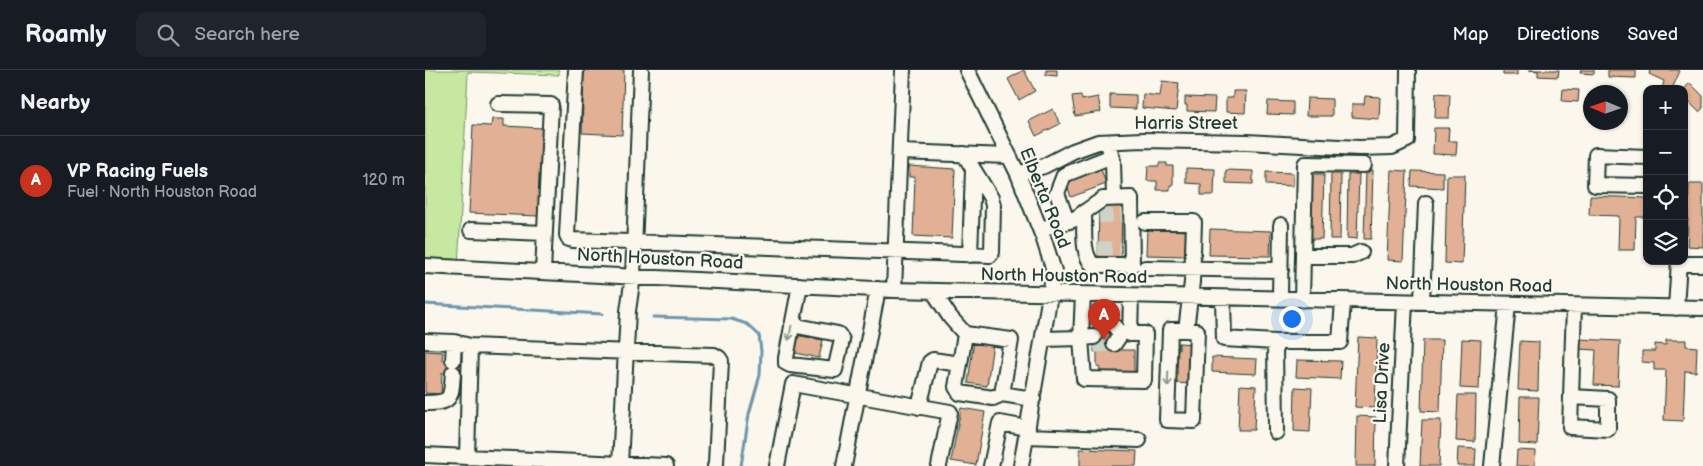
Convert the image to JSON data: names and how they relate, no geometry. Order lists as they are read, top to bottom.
{
  "streets": {
    "street": [
      "Harris Street",
      "Elberta Road",
      "North Houston Road",
      "Lisa Drive"
    ]
  },
  "crossings": [
    ["Harris Street", "Elberta Road"],
    ["Elberta Road", "North Houston Road"],
    ["North Houston Road", "Lisa Drive"]
  ],
  "north": "left",
  "page": {
    "header": "Roamly",
    "search": "Search here",
    "nav": ["Map", "Directions", "Saved"],
    "heading": "Nearby",
    "map_buttons": ["+", "−"],
    "list": [
      {
        "mark": "A",
        "name": "VP Racing Fuels",
        "note": "Fuel · North Houston Road",
        "value": "120 m"
      }
    ],
    "pins": "A"
  }
}
